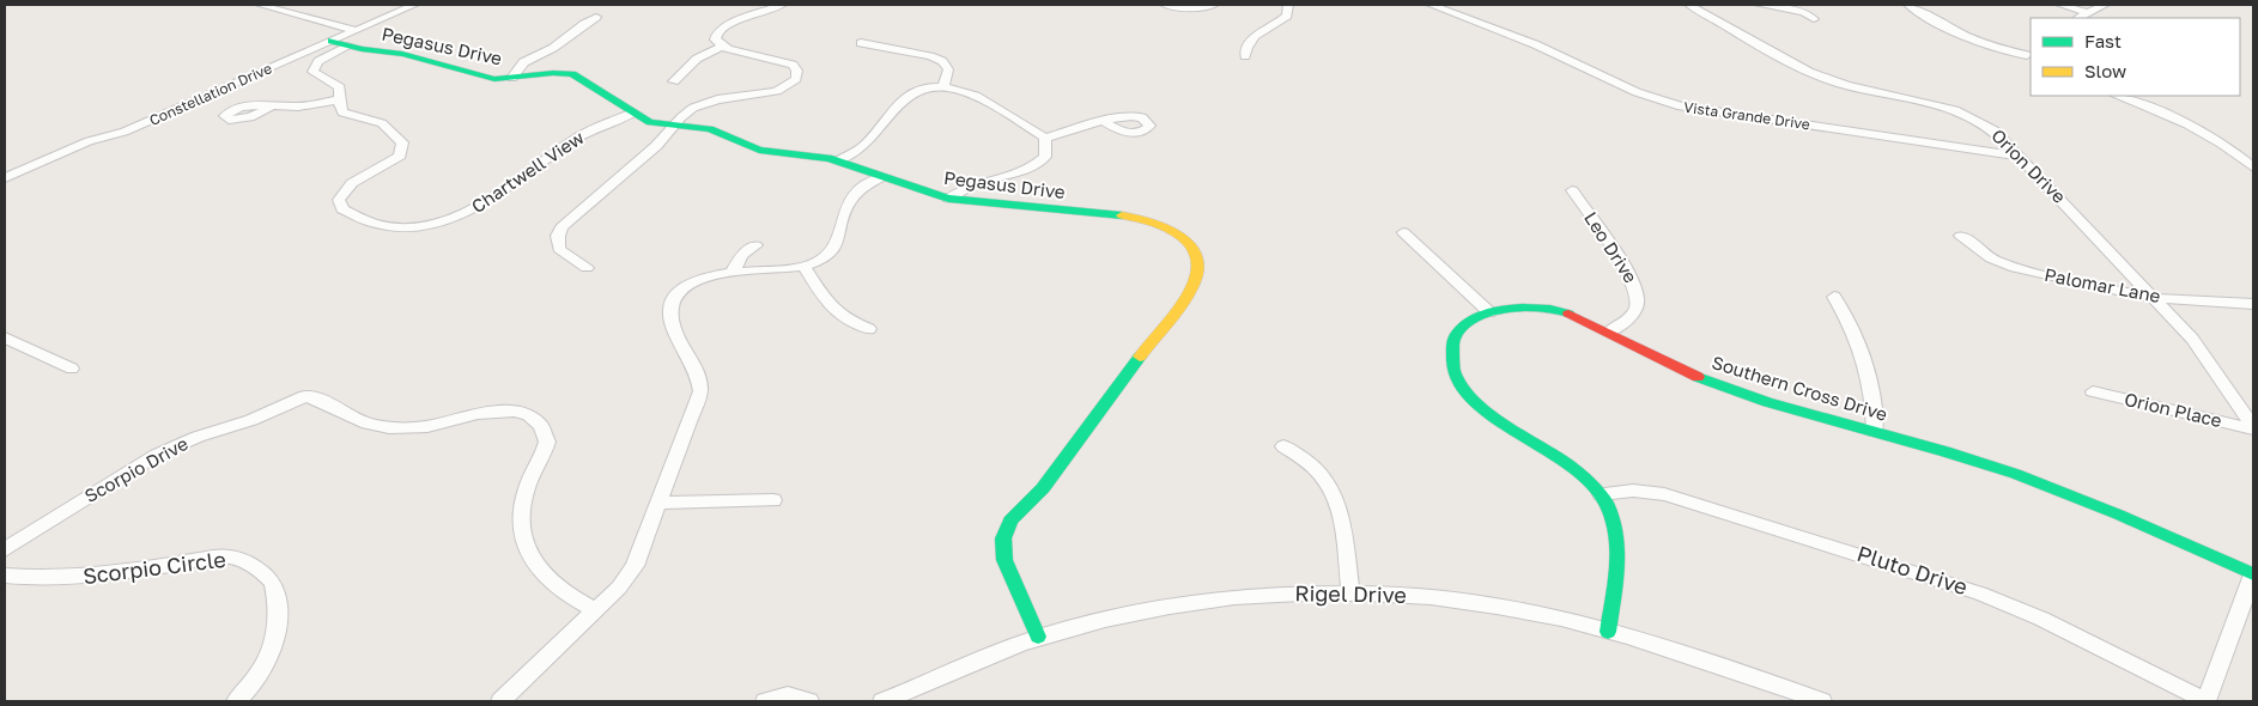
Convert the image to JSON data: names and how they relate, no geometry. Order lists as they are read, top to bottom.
{
  "streets": {
    "street": [
      "Pegasus Drive",
      "Constellation Drive",
      "Vista Grande Drive",
      "Orion Drive",
      "Chartwell View",
      "Leo Drive",
      "Palomar Lane",
      "Southern Cross Drive",
      "Orion Place",
      "Scorpio Drive",
      "Scorpio Circle",
      "Pluto Drive",
      "Rigel Drive"
    ]
  },
  "crossings": [
    ["Pegasus Drive", "Constellation Drive"],
    ["Pegasus Drive", "Chartwell View"],
    ["Pegasus Drive", "Rigel Drive"],
    ["Vista Grande Drive", "Orion Drive"],
    ["Orion Drive", "Palomar Lane"],
    ["Orion Drive", "Orion Place"],
    ["Leo Drive", "Southern Cross Drive"],
    ["Southern Cross Drive", "Pluto Drive"],
    ["Southern Cross Drive", "Rigel Drive"]
  ],
  "legend": ["Fast", "Slow"]
}
